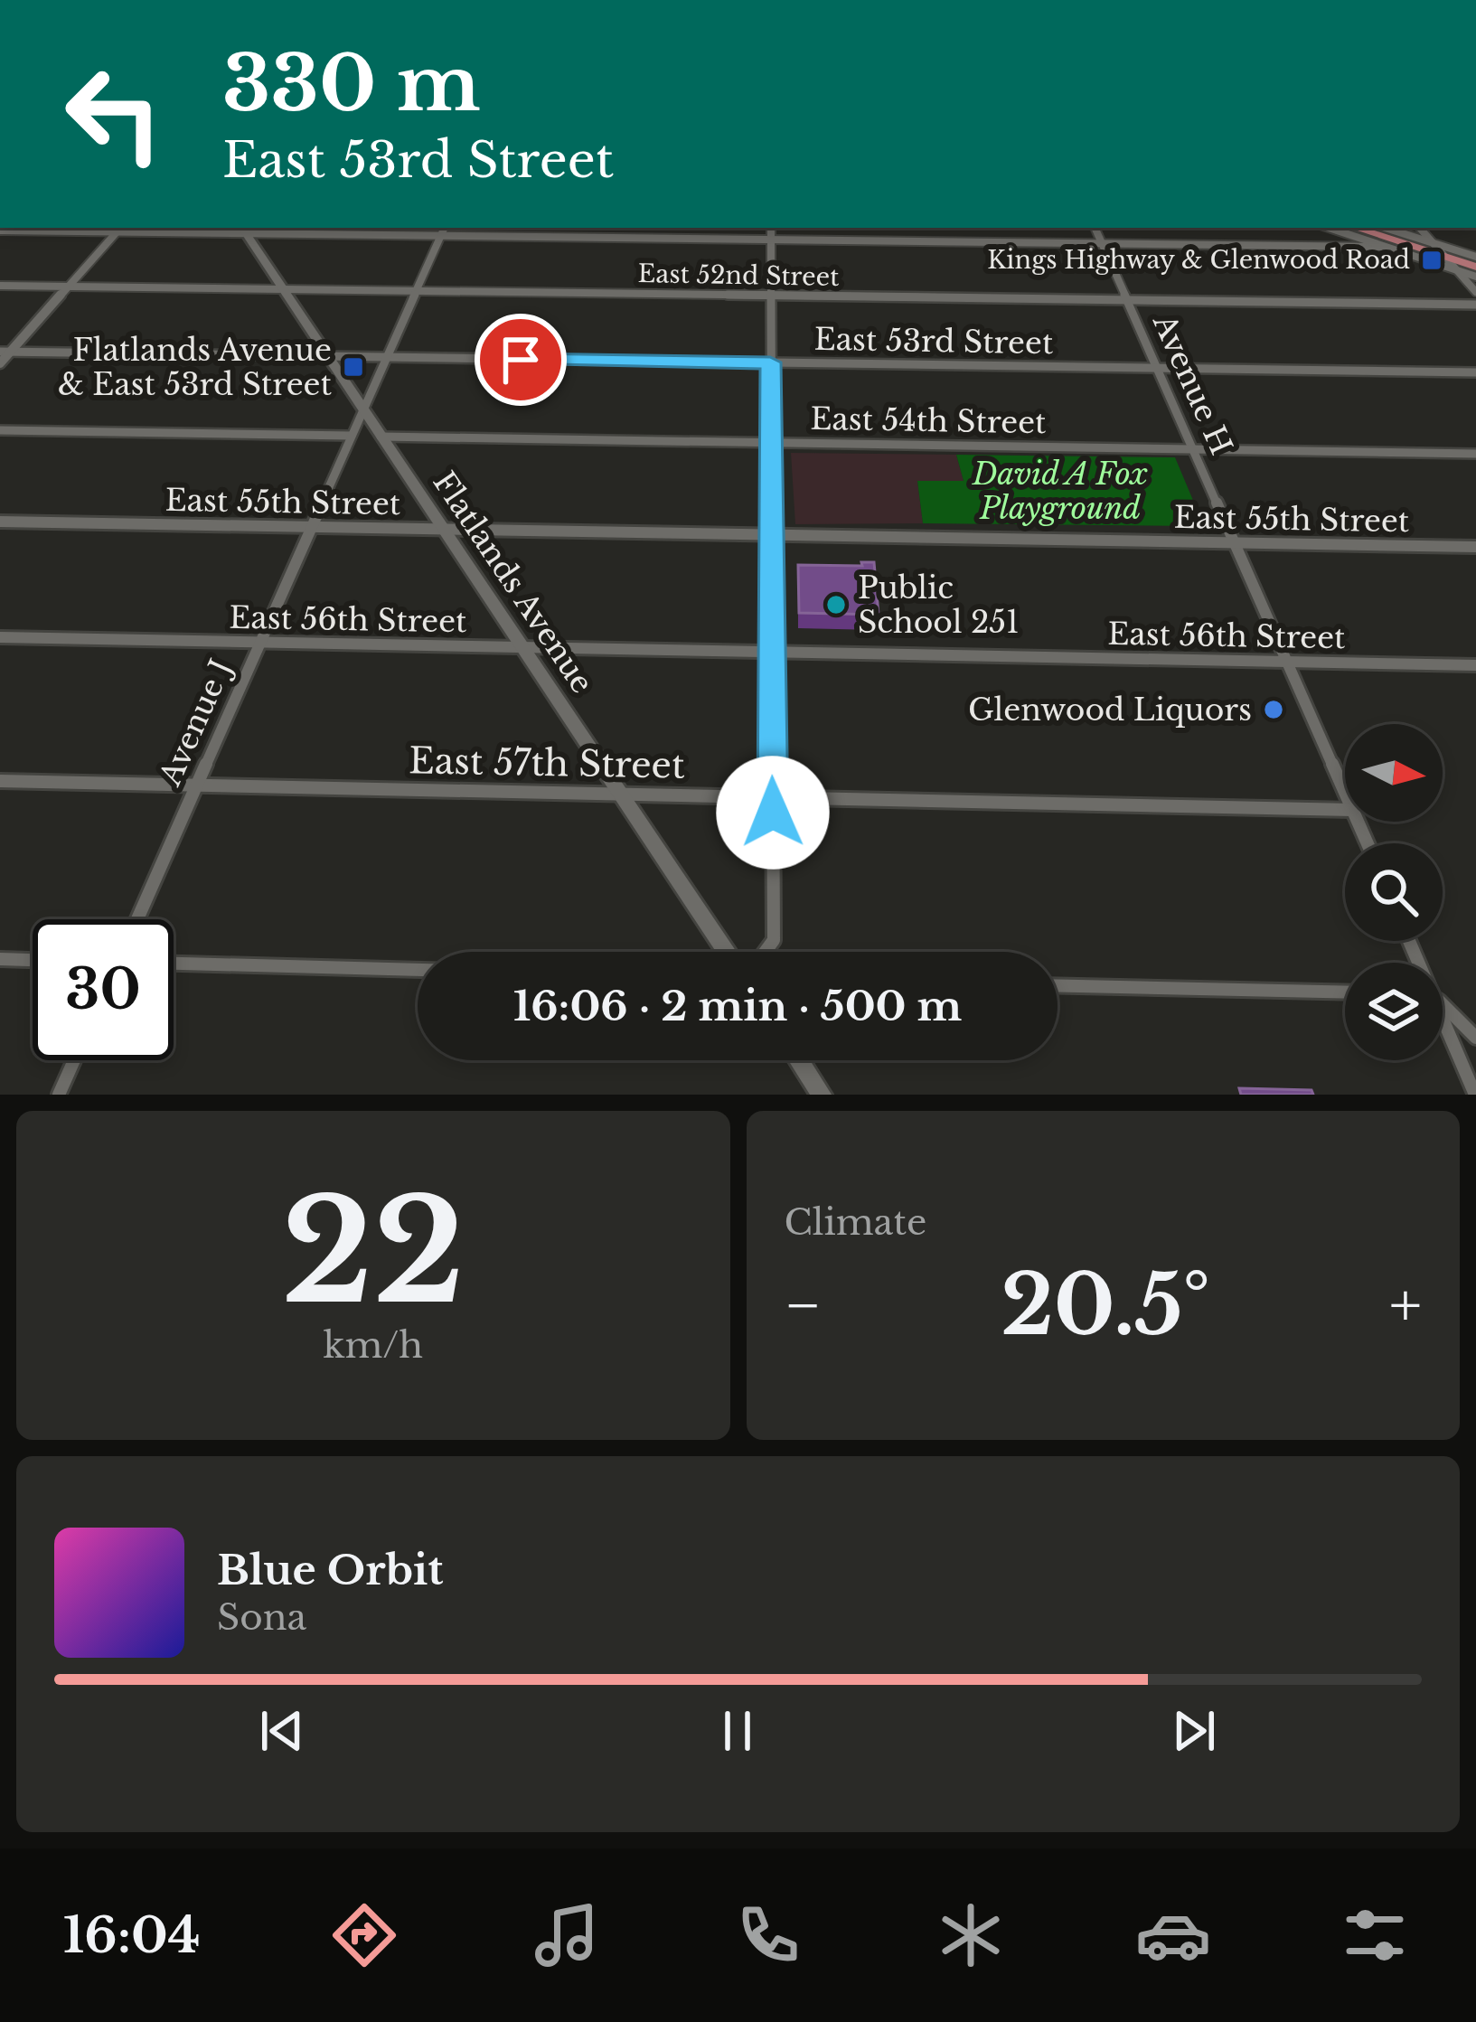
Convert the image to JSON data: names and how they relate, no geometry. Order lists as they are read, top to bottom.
{
  "streets": {
    "main road": ["Flatlands Avenue"],
    "street": [
      "East 52nd Street",
      "East 53rd Street",
      "Avenue H",
      "East 54th Street",
      "East 55th Street",
      "East 56th Street",
      "Avenue J",
      "East 57th Street"
    ]
  },
  "crossings": [
    ["East 52nd Street", "Avenue H"],
    ["East 52nd Street", "Flatlands Avenue"],
    ["East 52nd Street", "Avenue J"],
    ["East 53rd Street", "Avenue H"],
    ["East 53rd Street", "Flatlands Avenue"],
    ["East 53rd Street", "Avenue J"],
    ["Avenue H", "East 54th Street"],
    ["Avenue H", "East 55th Street"],
    ["Avenue H", "East 56th Street"],
    ["East 54th Street", "Flatlands Avenue"],
    ["East 55th Street", "Flatlands Avenue"],
    ["East 55th Street", "Avenue J"],
    ["Flatlands Avenue", "East 56th Street"],
    ["Flatlands Avenue", "Avenue J"],
    ["Flatlands Avenue", "East 57th Street"],
    ["East 56th Street", "Avenue J"],
    ["Avenue J", "East 57th Street"]
  ],
  "parks": ["David A Fox Playground"],
  "places": {
    "transit": ["Kings Highway & Glenwood Road", "Flatlands Avenue & East 53rd Street"],
    "other": ["Public School 251", "Glenwood Liquors"]
  },
  "north": "right",
  "page": {
    "turn": ["330 m", "East 53rd Street"],
    "limit": "30",
    "trip": "16:06 · 2 min · 500 m",
    "tile": [
      ["22", "km/h"],
      "Climate"
    ],
    "heat": ["−", "20.5°", "+"],
    "song": ["Blue Orbit", "Sona"],
    "tabs": "16:04"
  }
}
